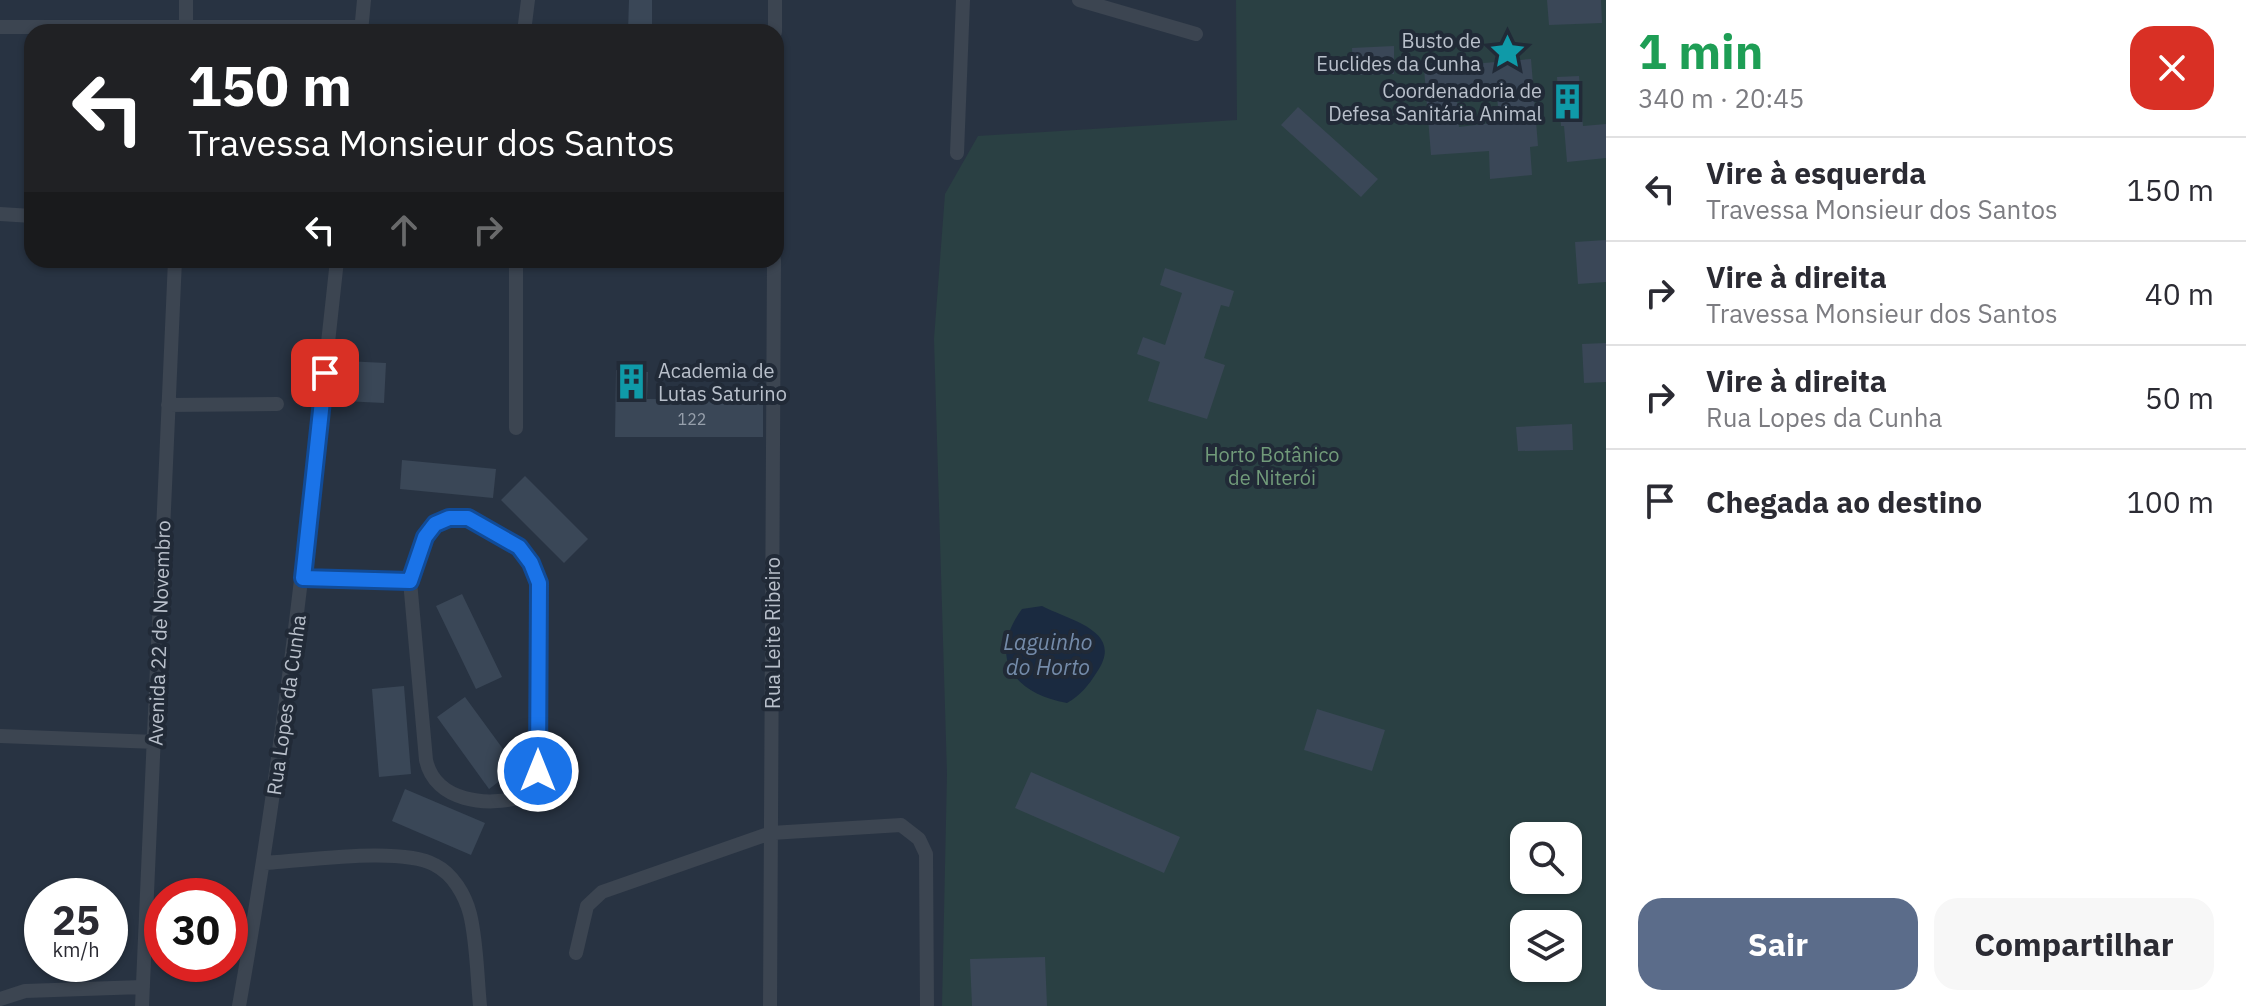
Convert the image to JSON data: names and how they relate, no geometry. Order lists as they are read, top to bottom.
{
  "streets": {
    "street": ["Avenida 22 de Novembro", "Rua Leite Ribeiro", "Rua Lopes da Cunha"]
  },
  "water": ["Laguinho do Horto"],
  "parks": ["Horto Botânico de Niterói"],
  "places": {
    "place": ["Busto de Euclides da Cunha"],
    "building": ["Coordenadoria de Defesa Sanitária Animal", "Academia de Lutas Saturino"]
  },
  "house_numbers": ["122"],
  "page": {
    "heading": ["1 min", "340 m · 20:45"],
    "turn": ["150 m", "Travessa Monsieur dos Santos"],
    "list": [
      {
        "name": "Vire à esquerda",
        "note": "Travessa Monsieur dos Santos",
        "value": "150 m"
      },
      {
        "name": "Vire à direita",
        "note": "Travessa Monsieur dos Santos",
        "value": "40 m"
      },
      {
        "name": "Vire à direita",
        "note": "Rua Lopes da Cunha",
        "value": "50 m"
      },
      {
        "name": "Chegada ao destino",
        "value": "100 m"
      }
    ],
    "speed": "25 km/h",
    "limit": "30",
    "buttons": ["Sair", "Compartilhar"]
  }
}
